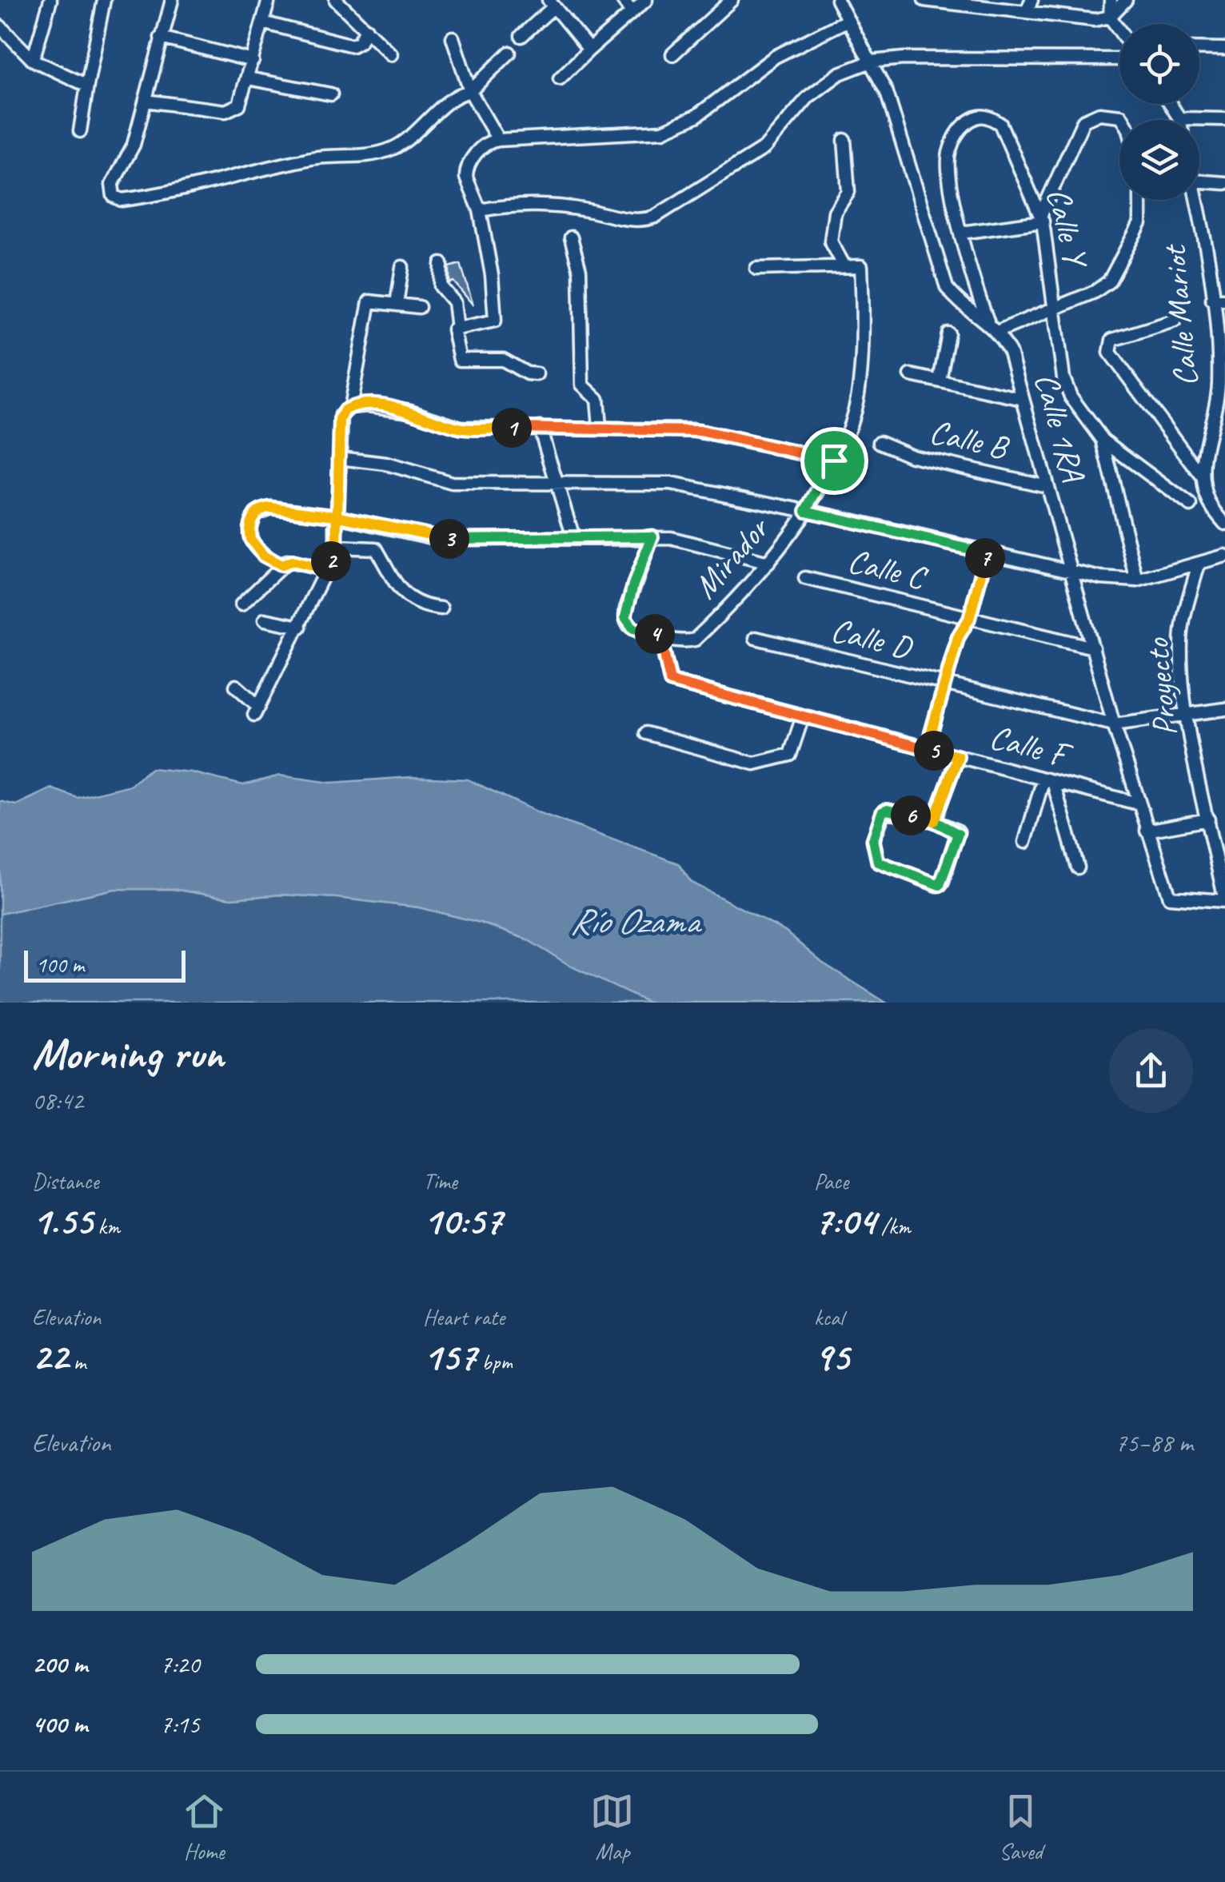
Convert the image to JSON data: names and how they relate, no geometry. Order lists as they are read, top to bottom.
{
  "streets": {
    "street": [
      "Calle Y",
      "Calle Mariot",
      "Calle 1RA",
      "Calle B",
      "Mirador",
      "Calle C",
      "Calle D",
      "Proyecto",
      "Calle F"
    ]
  },
  "crossings": [
    ["Calle Y", "Calle 1RA"],
    ["Calle 1RA", "Calle B"],
    ["Calle 1RA", "Calle C"],
    ["Calle 1RA", "Calle D"],
    ["Calle 1RA", "Proyecto"],
    ["Calle 1RA", "Calle F"],
    ["Mirador", "Calle F"]
  ],
  "water": ["Río Ozama"],
  "scale_bar": "100 m",
  "page": {
    "pins": [
      "1",
      "3",
      "7",
      "2",
      "4",
      "5",
      "6"
    ],
    "scale": "100 m",
    "heading": ["Morning run", "08:42"],
    "stats": [
      ["Distance", "1.55 km"],
      ["Time", "10:57"],
      ["Pace", "7:04 /km"],
      ["Elevation", "22 m"],
      ["Heart rate", "157 bpm"],
      ["kcal", "95"]
    ],
    "chart": ["Elevation", "75–88 m"],
    "list": [
      {
        "name": "200 m",
        "note": "7:20"
      },
      {
        "name": "400 m",
        "note": "7:15"
      }
    ],
    "tabs": ["Home", "Map", "Saved"]
  }
}
